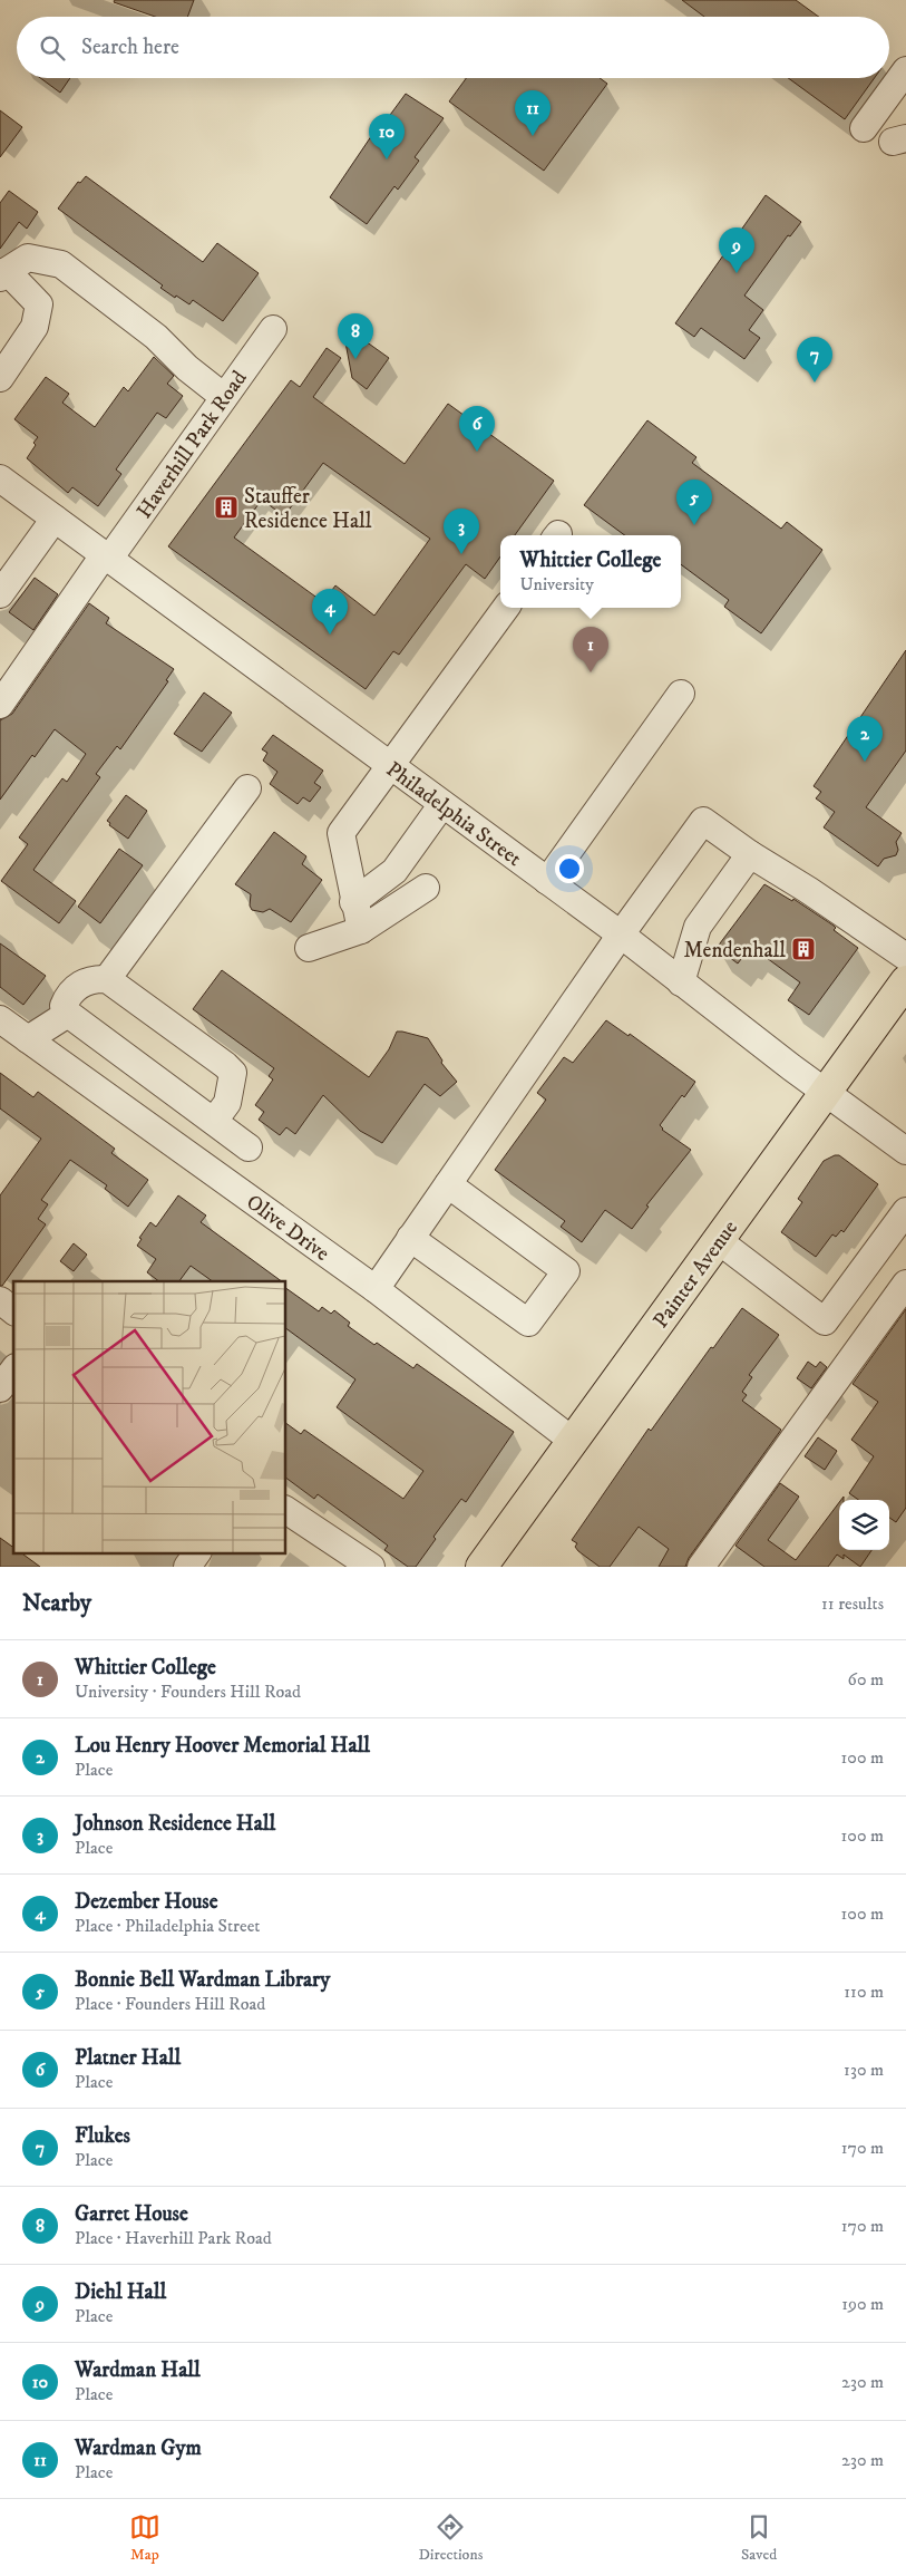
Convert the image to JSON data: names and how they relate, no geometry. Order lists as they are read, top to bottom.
{
  "streets": {
    "main road": ["Painter Avenue"],
    "street": ["Haverhill Park Road", "Philadelphia Street", "Olive Drive"]
  },
  "crossings": [
    ["Haverhill Park Road", "Philadelphia Street"],
    ["Philadelphia Street", "Painter Avenue"],
    ["Olive Drive", "Painter Avenue"]
  ],
  "places": {
    "building": ["Stauffer Residence Hall", "Mendenhall"]
  },
  "page": {
    "search": "Search here",
    "pins": [
      "11",
      "10",
      "9",
      "8",
      "7",
      "6",
      "5",
      "3",
      "4",
      "1",
      "2"
    ],
    "popup": ["Whittier College", "University"],
    "heading": ["Nearby", "11 results"],
    "list": [
      {
        "mark": "1",
        "name": "Whittier College",
        "note": "University · Founders Hill Road",
        "value": "60 m"
      },
      {
        "mark": "2",
        "name": "Lou Henry Hoover Memorial Hall",
        "note": "Place",
        "value": "100 m"
      },
      {
        "mark": "3",
        "name": "Johnson Residence Hall",
        "note": "Place",
        "value": "100 m"
      },
      {
        "mark": "4",
        "name": "Dezember House",
        "note": "Place · Philadelphia Street",
        "value": "100 m"
      },
      {
        "mark": "5",
        "name": "Bonnie Bell Wardman Library",
        "note": "Place · Founders Hill Road",
        "value": "110 m"
      },
      {
        "mark": "6",
        "name": "Platner Hall",
        "note": "Place",
        "value": "130 m"
      },
      {
        "mark": "7",
        "name": "Flukes",
        "note": "Place",
        "value": "170 m"
      },
      {
        "mark": "8",
        "name": "Garret House",
        "note": "Place · Haverhill Park Road",
        "value": "170 m"
      },
      {
        "mark": "9",
        "name": "Diehl Hall",
        "note": "Place",
        "value": "190 m"
      },
      {
        "mark": "10",
        "name": "Wardman Hall",
        "note": "Place",
        "value": "230 m"
      },
      {
        "mark": "11",
        "name": "Wardman Gym",
        "note": "Place",
        "value": "230 m"
      }
    ],
    "nav": ["Map", "Directions", "Saved"]
  }
}
